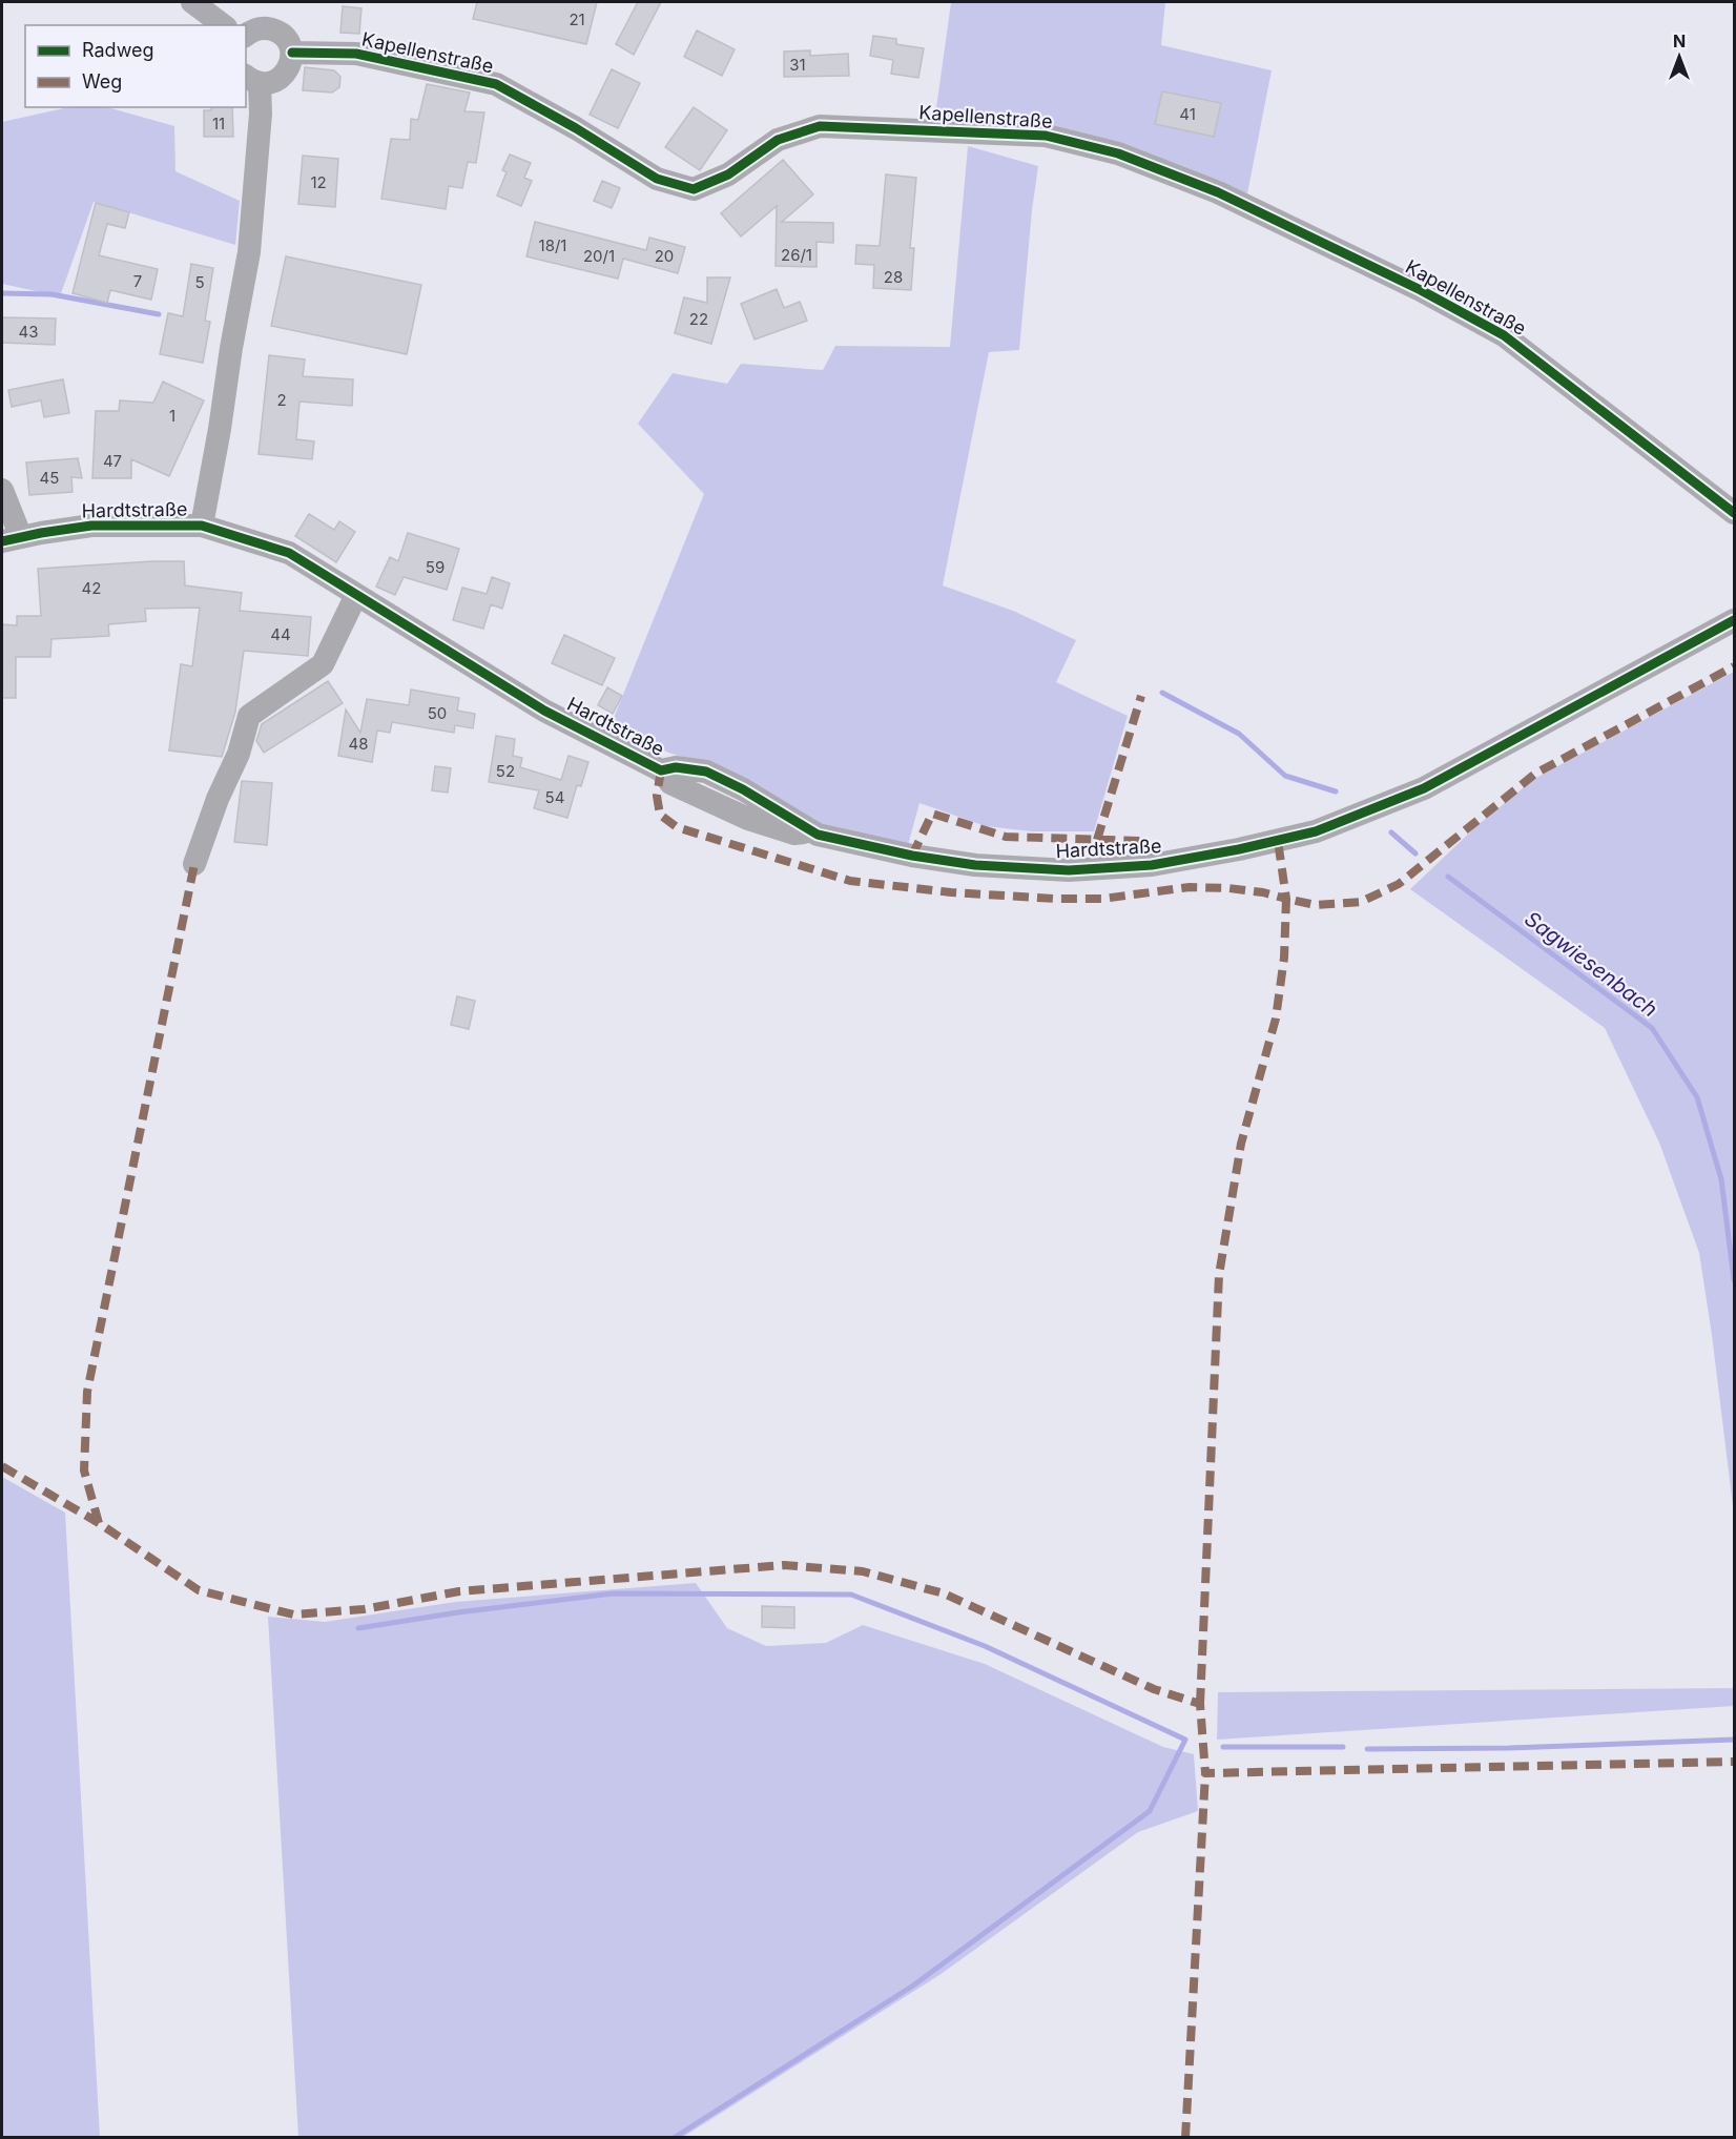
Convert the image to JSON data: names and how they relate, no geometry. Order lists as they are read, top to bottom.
{
  "streets": {
    "street": ["Kapellenstraße", "Hardtstraße"]
  },
  "water": ["Sagwiesenbach"],
  "house_numbers": [
    "21",
    "31",
    "41",
    "11",
    "12",
    "18/1",
    "26/1",
    "20/1",
    "20",
    "28",
    "7",
    "5",
    "22",
    "43",
    "2",
    "1",
    "47",
    "45",
    "59",
    "42",
    "44",
    "50",
    "48",
    "52",
    "54"
  ],
  "legend": ["Radweg", "Weg"],
  "north": "top"
}
